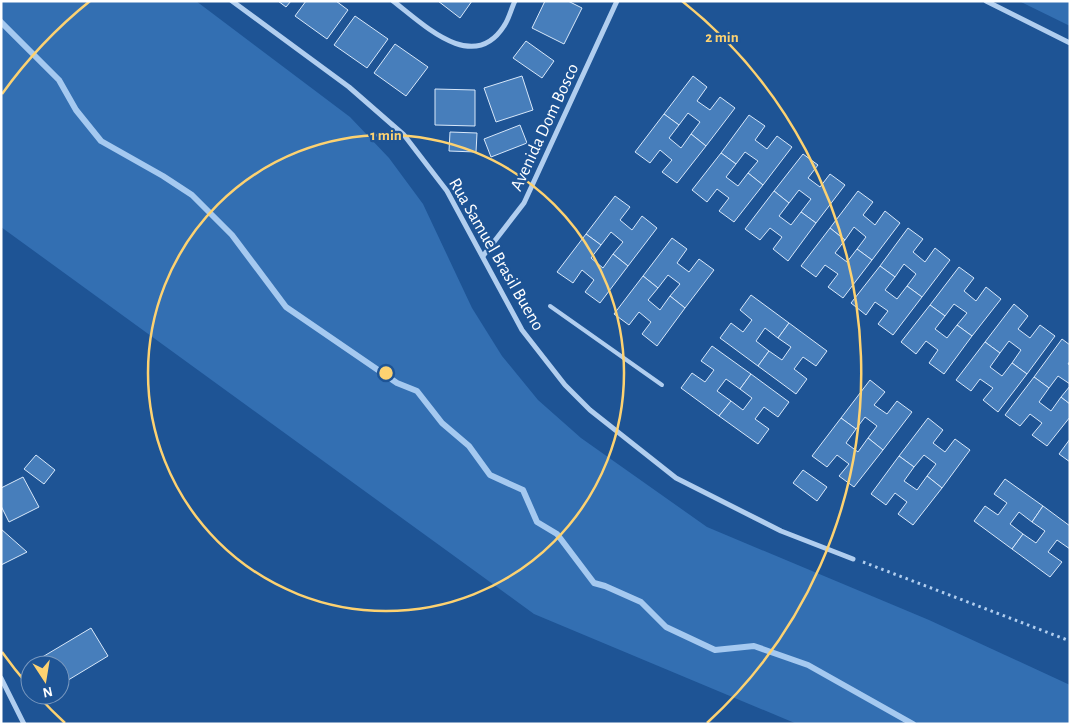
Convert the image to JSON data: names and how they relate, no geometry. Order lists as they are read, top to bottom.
{
  "streets": {
    "street": ["Avenida Dom Bosco", "Rua Samuel Brasil Bueno"]
  },
  "crossings": [
    ["Avenida Dom Bosco", "Rua Samuel Brasil Bueno"]
  ],
  "north": "bottom",
  "rings": ["2 min", "1 min"]
}
